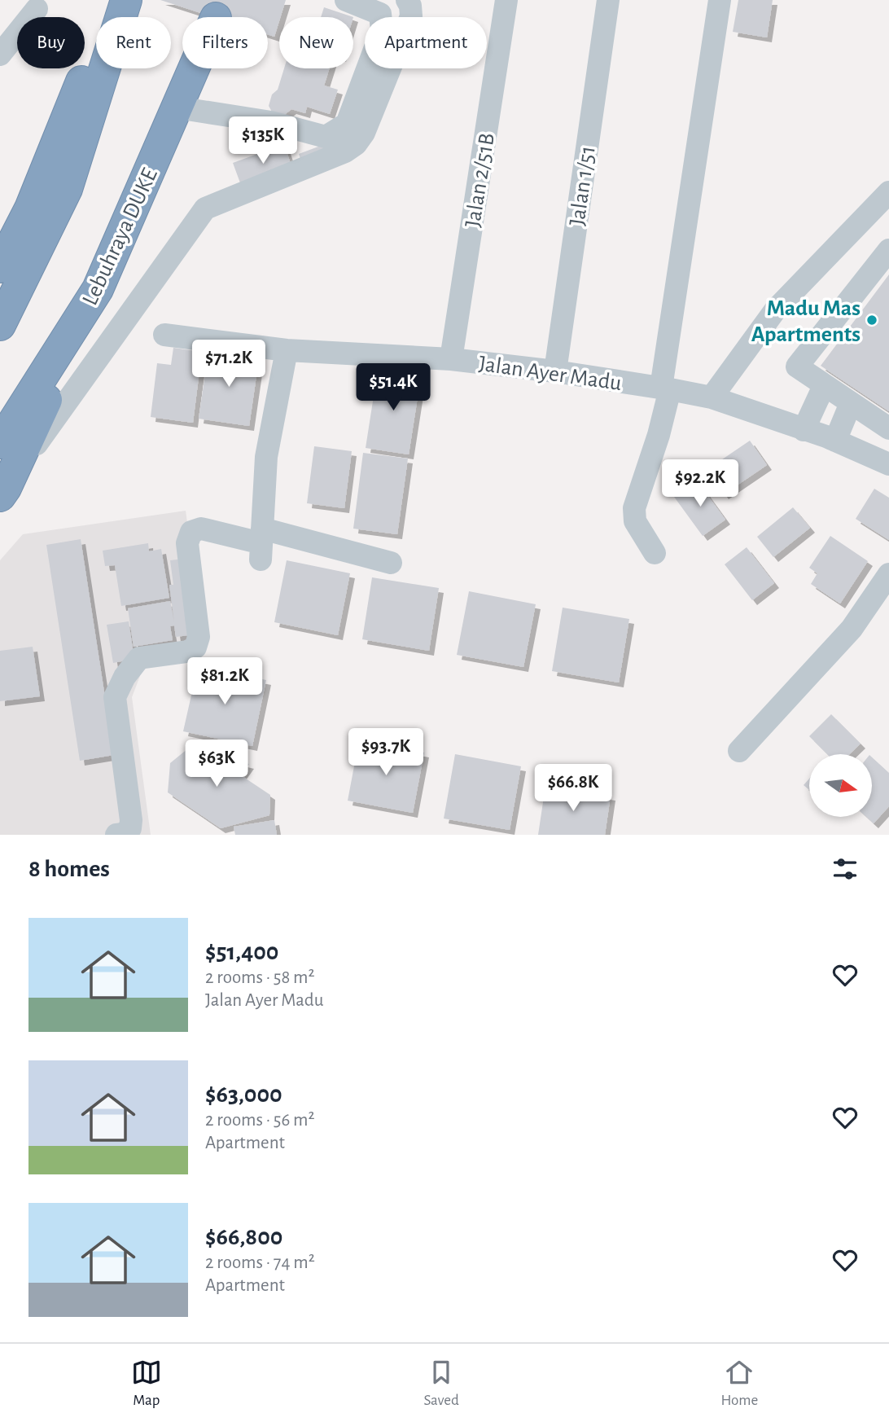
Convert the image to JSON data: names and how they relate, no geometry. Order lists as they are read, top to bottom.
{
  "streets": {
    "highway": ["Lebuhraya DUKE"],
    "street": ["Jalan 2/51B", "Jalan 1/51", "Jalan Ayer Madu"]
  },
  "crossings": [
    ["Jalan 2/51B", "Jalan Ayer Madu"],
    ["Jalan 1/51", "Jalan Ayer Madu"]
  ],
  "places": ["Madu Mas Apartments"],
  "north": "right",
  "page": {
    "chip": [
      "Buy",
      "Rent",
      "Filters",
      "New",
      "Apartment"
    ],
    "price": [
      "$135K",
      "$71.2K",
      "$51.4K",
      "$92.2K",
      "$81.2K",
      "$93.7K",
      "$63K",
      "$66.8K"
    ],
    "heading": "8 homes",
    "list": [
      {
        "name": "$51,400",
        "note": "2 rooms · 58 m² · Jalan Ayer Madu"
      },
      {
        "name": "$63,000",
        "note": "2 rooms · 56 m² · Apartment"
      },
      {
        "name": "$66,800",
        "note": "2 rooms · 74 m² · Apartment"
      }
    ],
    "tabs": ["Map", "Saved", "Home"]
  }
}
